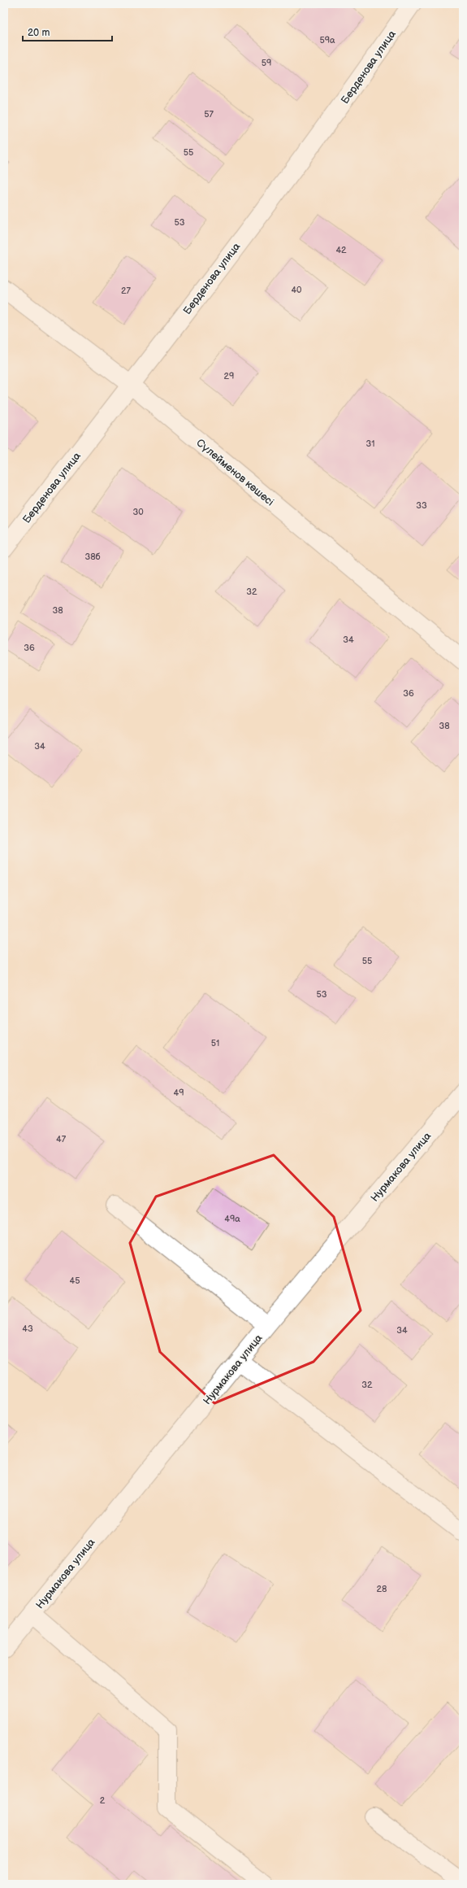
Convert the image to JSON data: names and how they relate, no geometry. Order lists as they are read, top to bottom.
{
  "streets": {
    "street": ["Берденова улица", "Сүлейменов көшесі", "Нурмакова улица"]
  },
  "crossings": [
    ["Берденова улица", "Сүлейменов көшесі"]
  ],
  "house_numbers": [
    "59а",
    "59",
    "57",
    "55",
    "53",
    "42",
    "40",
    "27",
    "29",
    "31",
    "33",
    "30",
    "38б",
    "32",
    "38",
    "34",
    "36",
    "36",
    "38",
    "34",
    "55",
    "53",
    "51",
    "49",
    "47",
    "49а",
    "45",
    "43",
    "34",
    "32",
    "28",
    "2"
  ],
  "scale_bar": "20 m"
}
